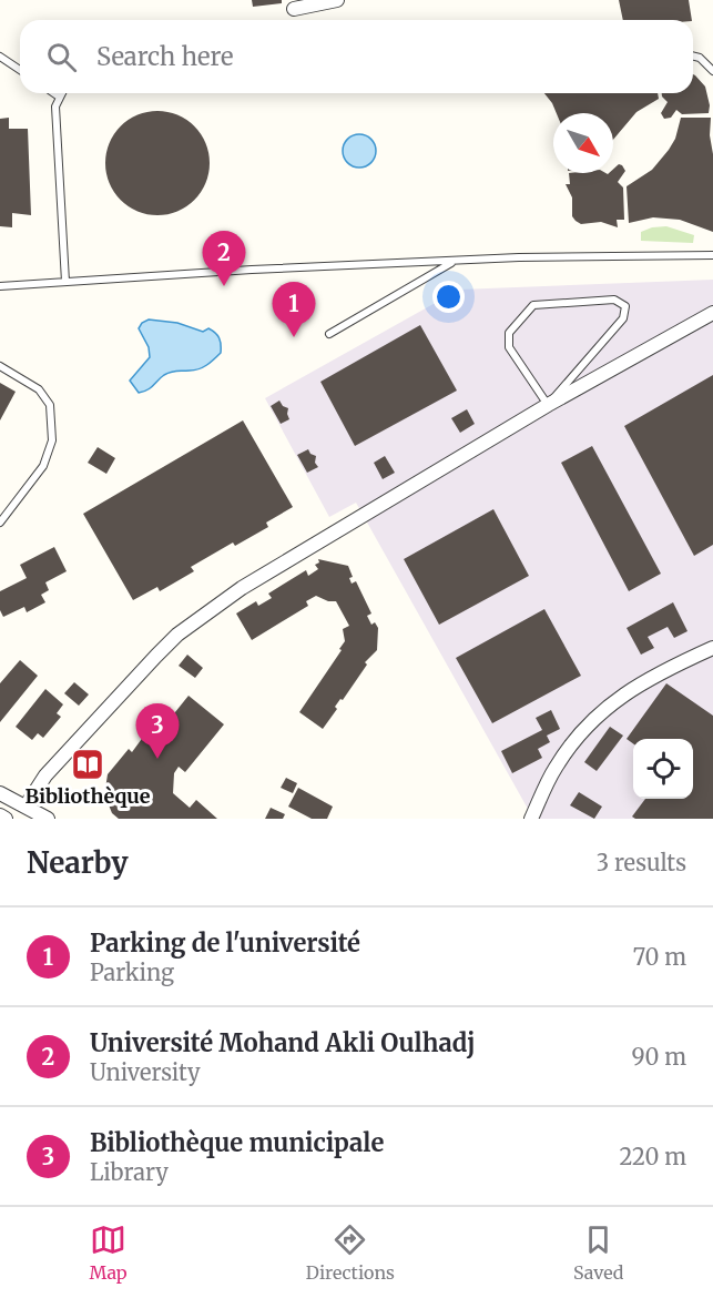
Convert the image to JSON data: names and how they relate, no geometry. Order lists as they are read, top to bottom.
{
  "places": {
    "library": ["Bibliothèque"]
  },
  "north": "bottom right",
  "page": {
    "search": "Search here",
    "pins": ["2", "1", "3"],
    "heading": ["Nearby", "3 results"],
    "list": [
      {
        "mark": "1",
        "name": "Parking de l'université",
        "note": "Parking",
        "value": "70 m"
      },
      {
        "mark": "2",
        "name": "Université Mohand Akli Oulhadj",
        "note": "University",
        "value": "90 m"
      },
      {
        "mark": "3",
        "name": "Bibliothèque municipale",
        "note": "Library",
        "value": "220 m"
      }
    ],
    "nav": ["Map", "Directions", "Saved"]
  }
}
